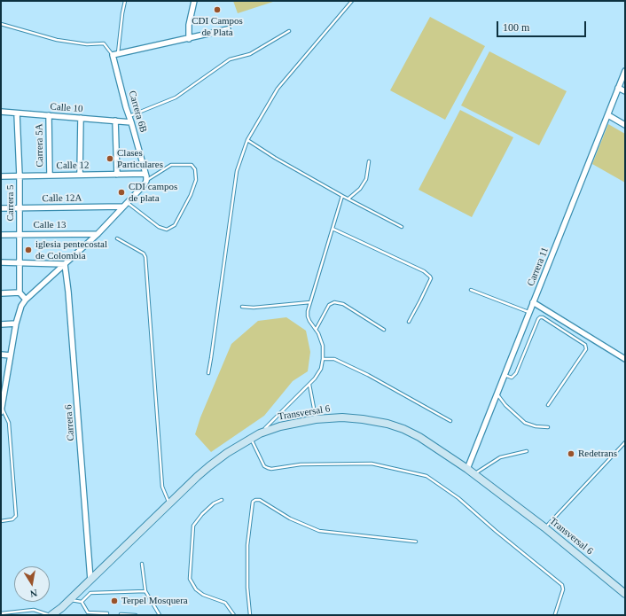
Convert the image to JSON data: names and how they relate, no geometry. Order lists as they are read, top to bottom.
{
  "streets": {
    "street": [
      "Calle 10",
      "Carrera 6B",
      "Carrera 5A",
      "Calle 12",
      "Calle 12A",
      "Carrera 5",
      "Calle 13",
      "Carrera 11",
      "Transversal 6",
      "Carrera 6"
    ]
  },
  "crossings": [
    ["Calle 10", "Carrera 6B"],
    ["Calle 10", "Carrera 5A"],
    ["Calle 10", "Carrera 5"],
    ["Carrera 6B", "Calle 12"],
    ["Carrera 5A", "Calle 12"],
    ["Calle 12", "Carrera 5"],
    ["Calle 12A", "Carrera 5"],
    ["Carrera 5", "Calle 13"],
    ["Carrera 11", "Transversal 6"],
    ["Transversal 6", "Carrera 6"]
  ],
  "places": [
    "CDI Campos de Plata",
    "Clases Particulares",
    "CDI campos de plata",
    "iglesia pentecostal de Colombia",
    "Redetrans",
    "Terpel Mosquera"
  ],
  "scale_bar": "100 m",
  "north": "bottom"
}
